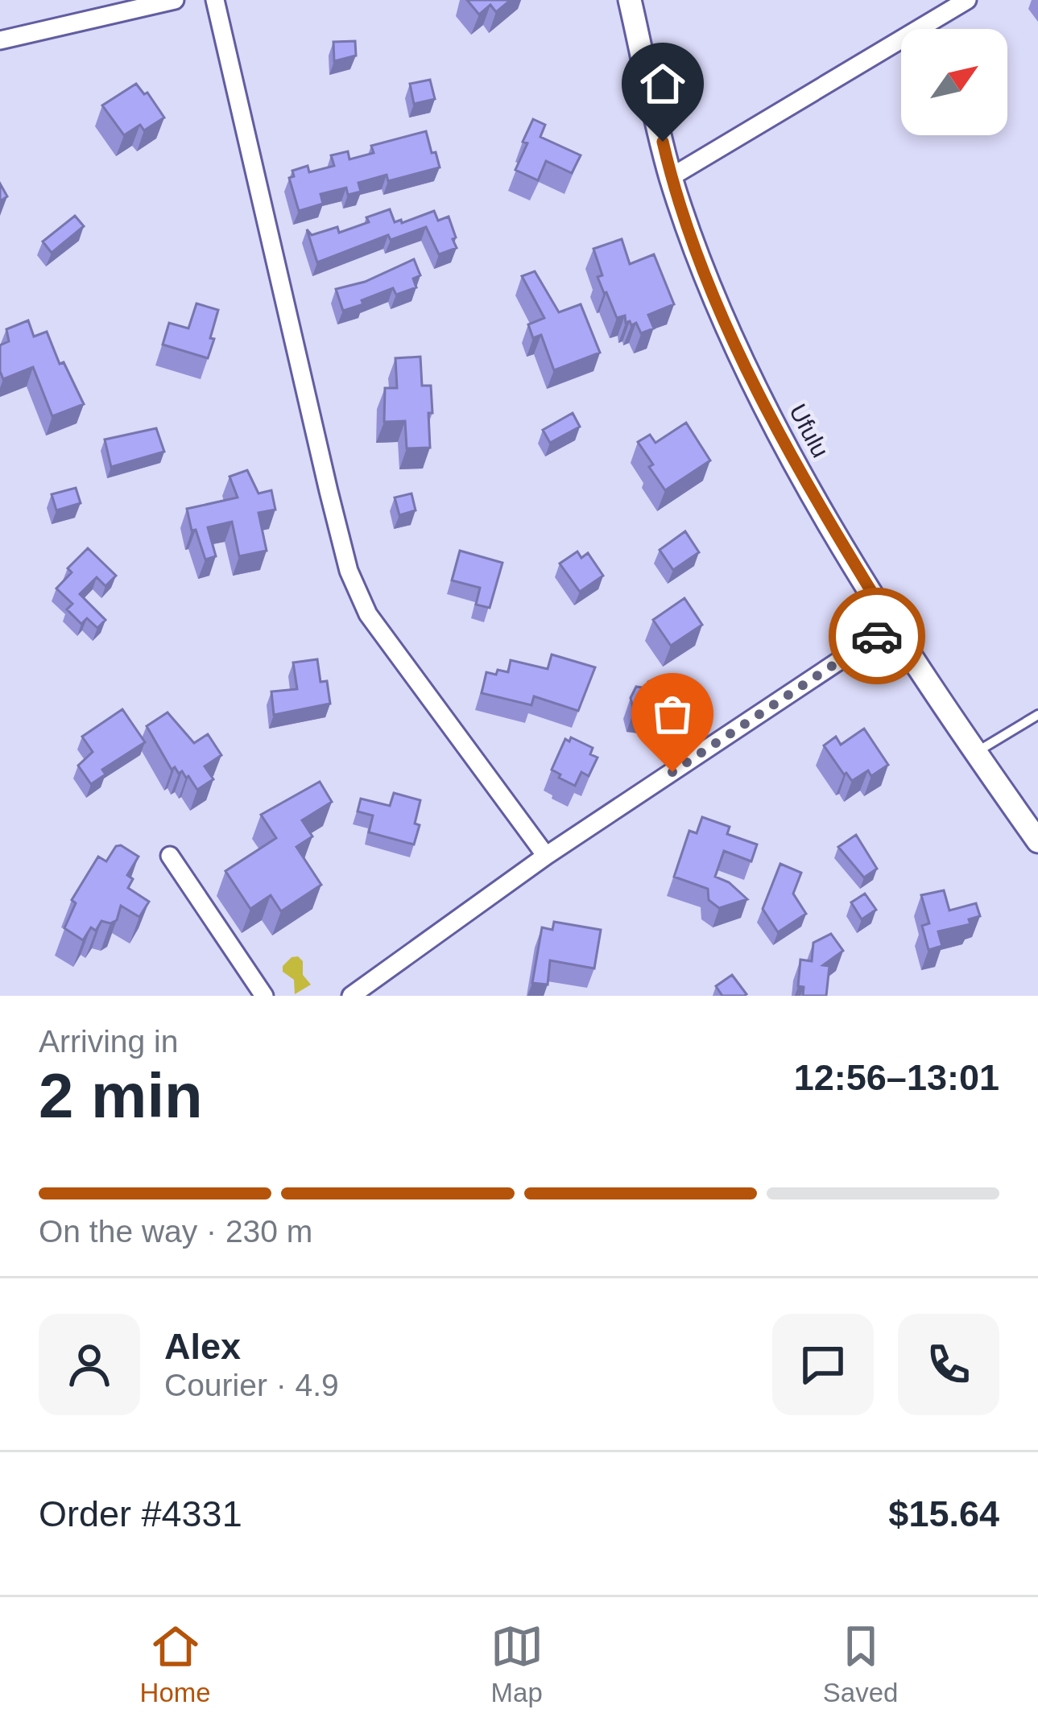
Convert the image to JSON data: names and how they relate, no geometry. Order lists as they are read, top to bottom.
{
  "streets": {
    "street": ["Ufulu"]
  },
  "north": "top right",
  "page": {
    "heading": ["2 min", "Arriving in", "12:56–13:01"],
    "panel": [
      "Alex",
      "Courier · 4.9",
      "Order #4331",
      "$15.64"
    ],
    "bar": "On the way · 230 m",
    "tabs": ["Home", "Map", "Saved"]
  }
}
